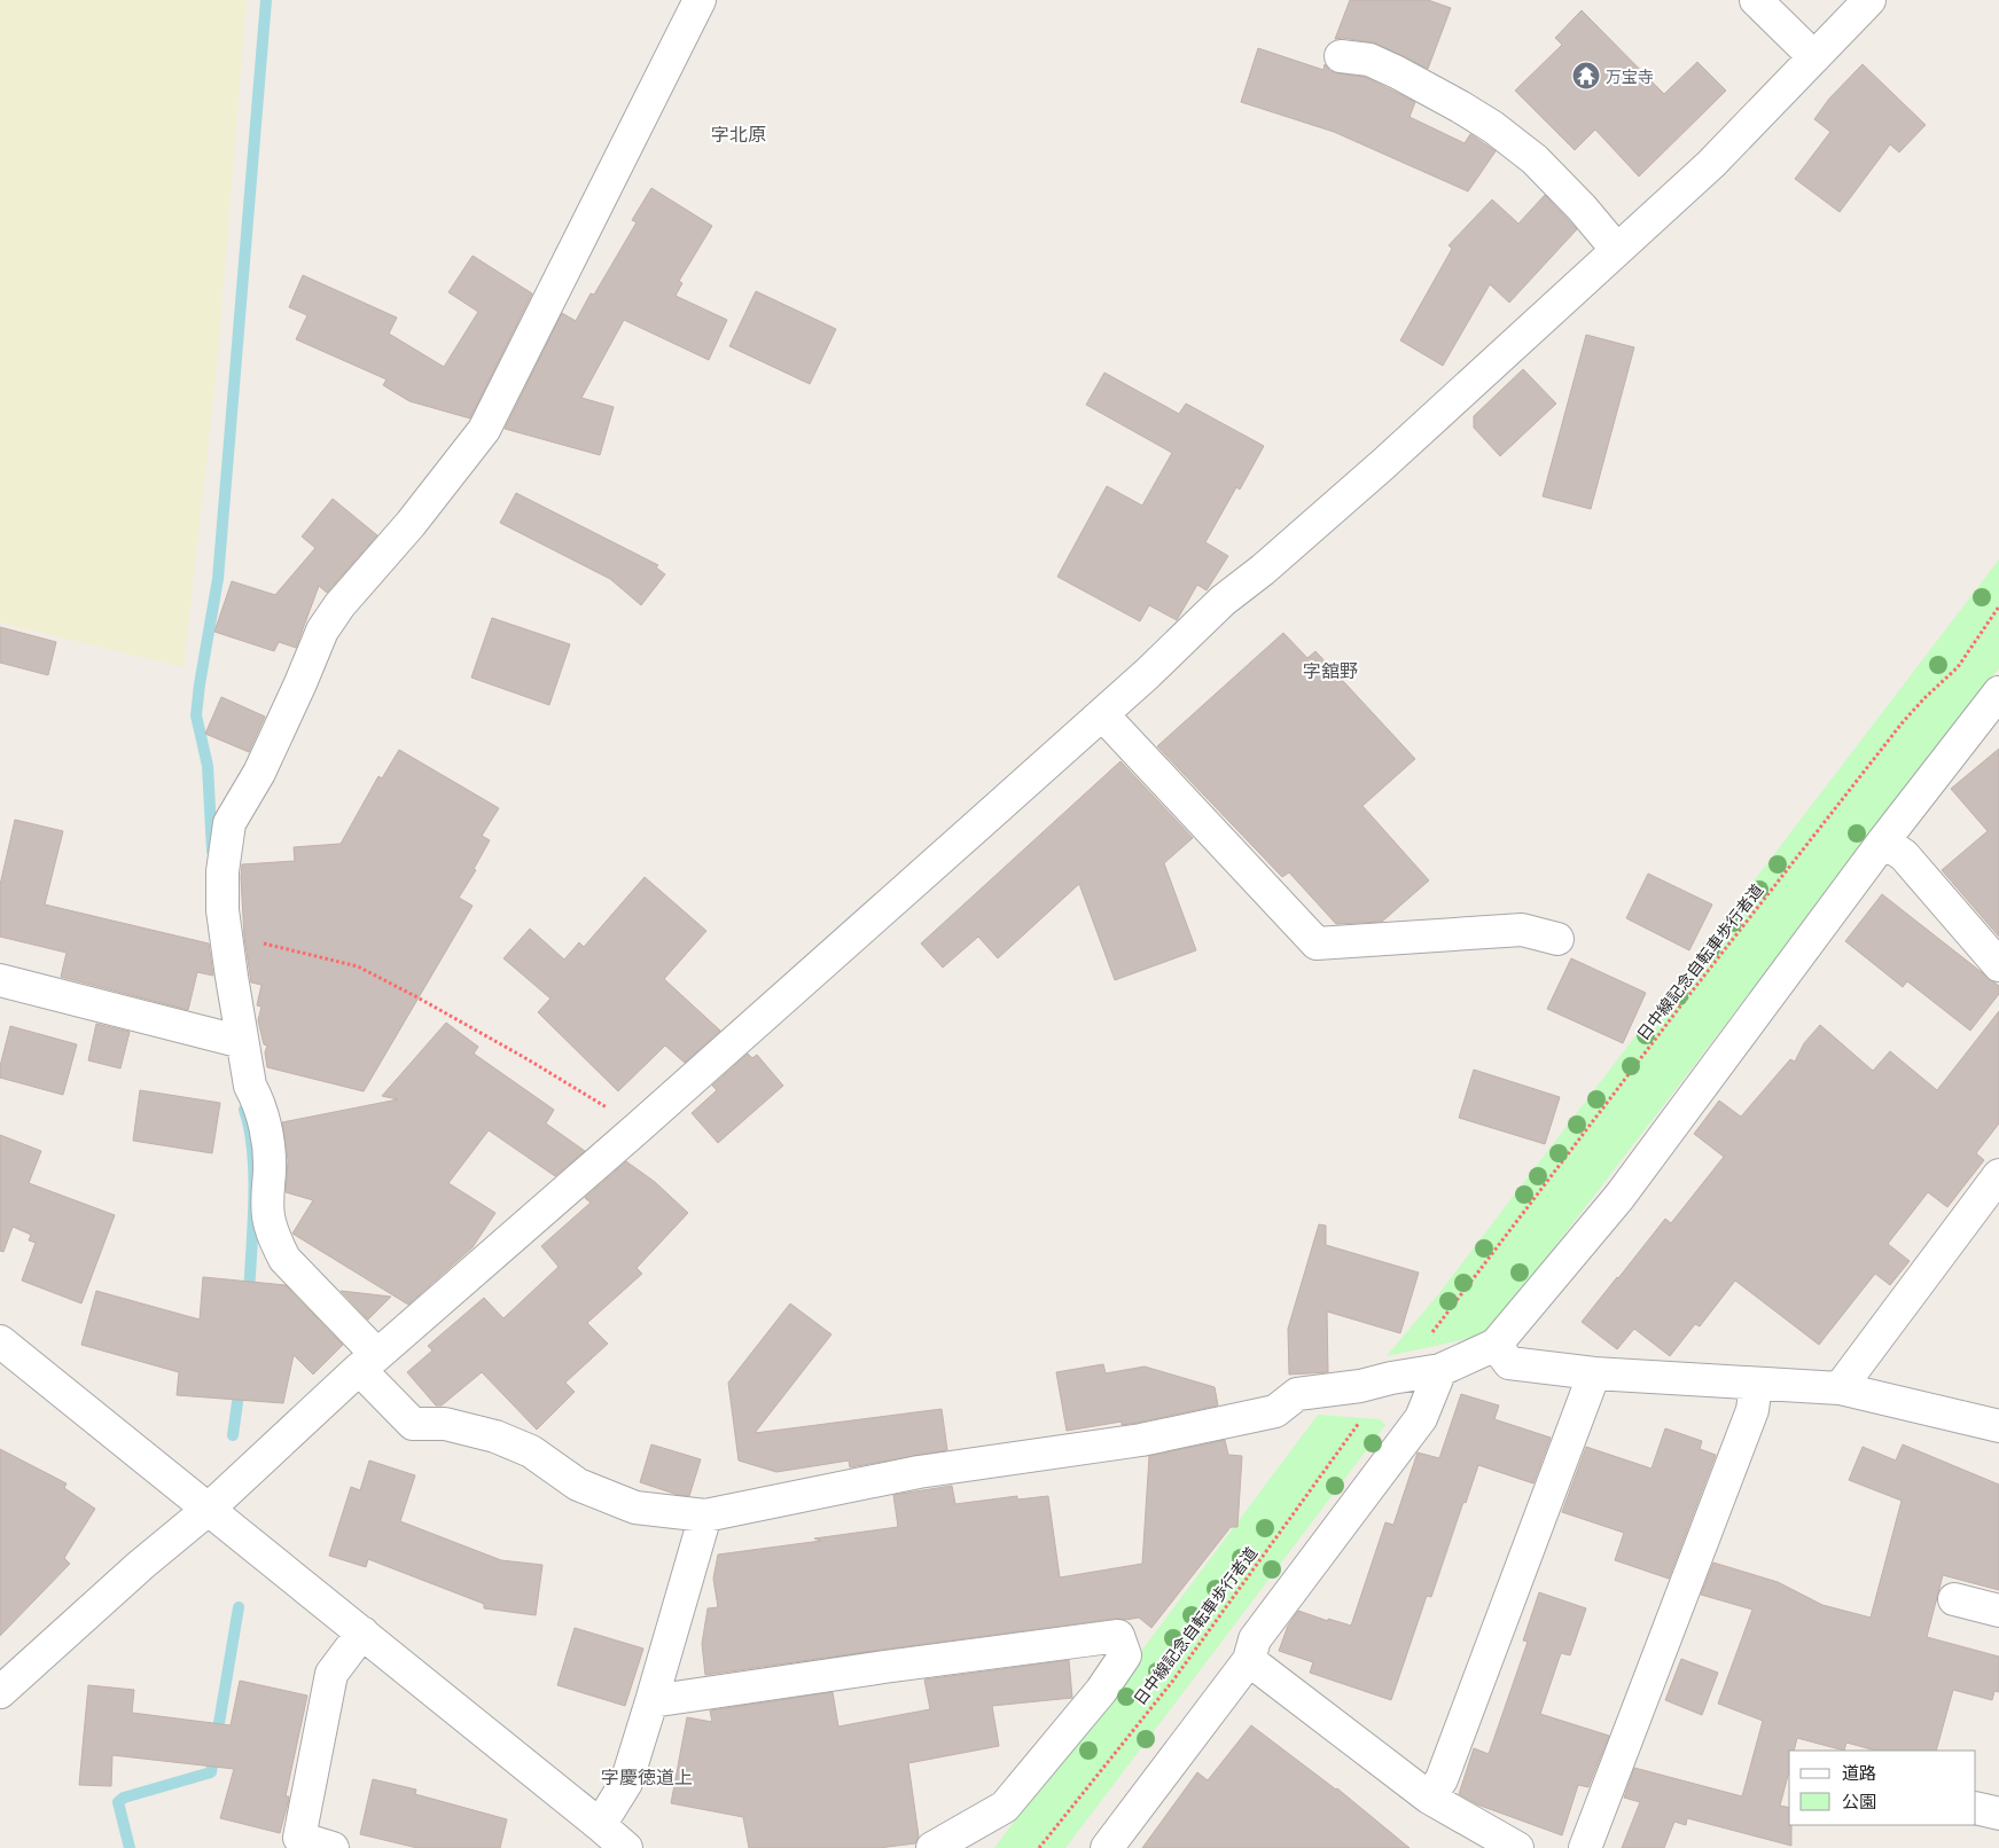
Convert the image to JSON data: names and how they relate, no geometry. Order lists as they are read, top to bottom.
{
  "streets": {
    "path": ["日中線記念自転車歩行者道"]
  },
  "districts": ["字北原", "字舘野", "字慶徳道上"],
  "places": {
    "temple": ["万宝寺"]
  },
  "legend": ["道路", "公園"]
}
